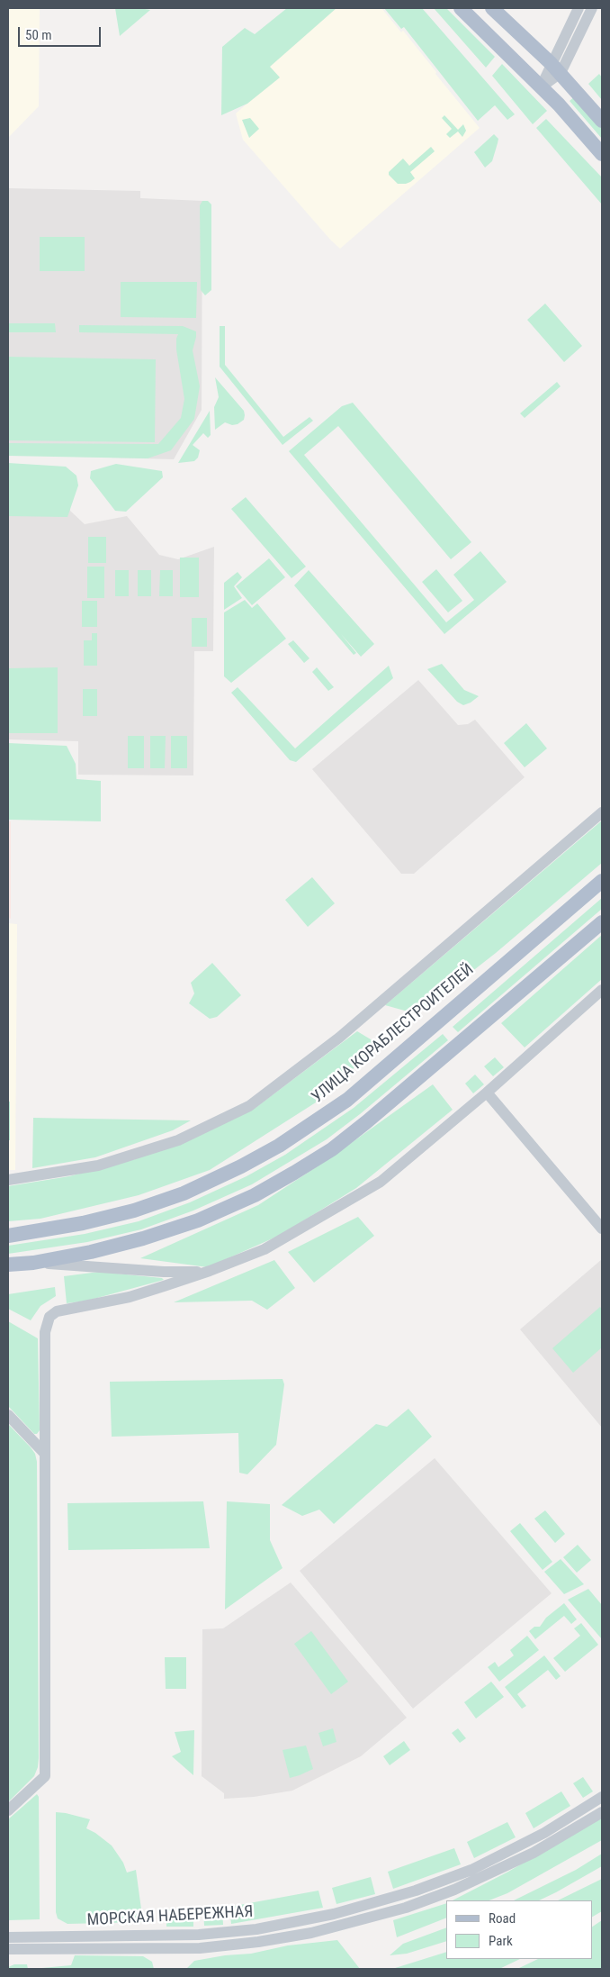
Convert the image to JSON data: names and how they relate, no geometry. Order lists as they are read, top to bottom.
{
  "streets": {
    "main road": ["УЛИЦА КОРАБЛЕСТРОИТЕЛЕЙ"],
    "street": ["МОРСКАЯ НАБЕРЕЖНАЯ"]
  },
  "legend": ["Road", "Park"],
  "scale_bar": "50 m"
}
